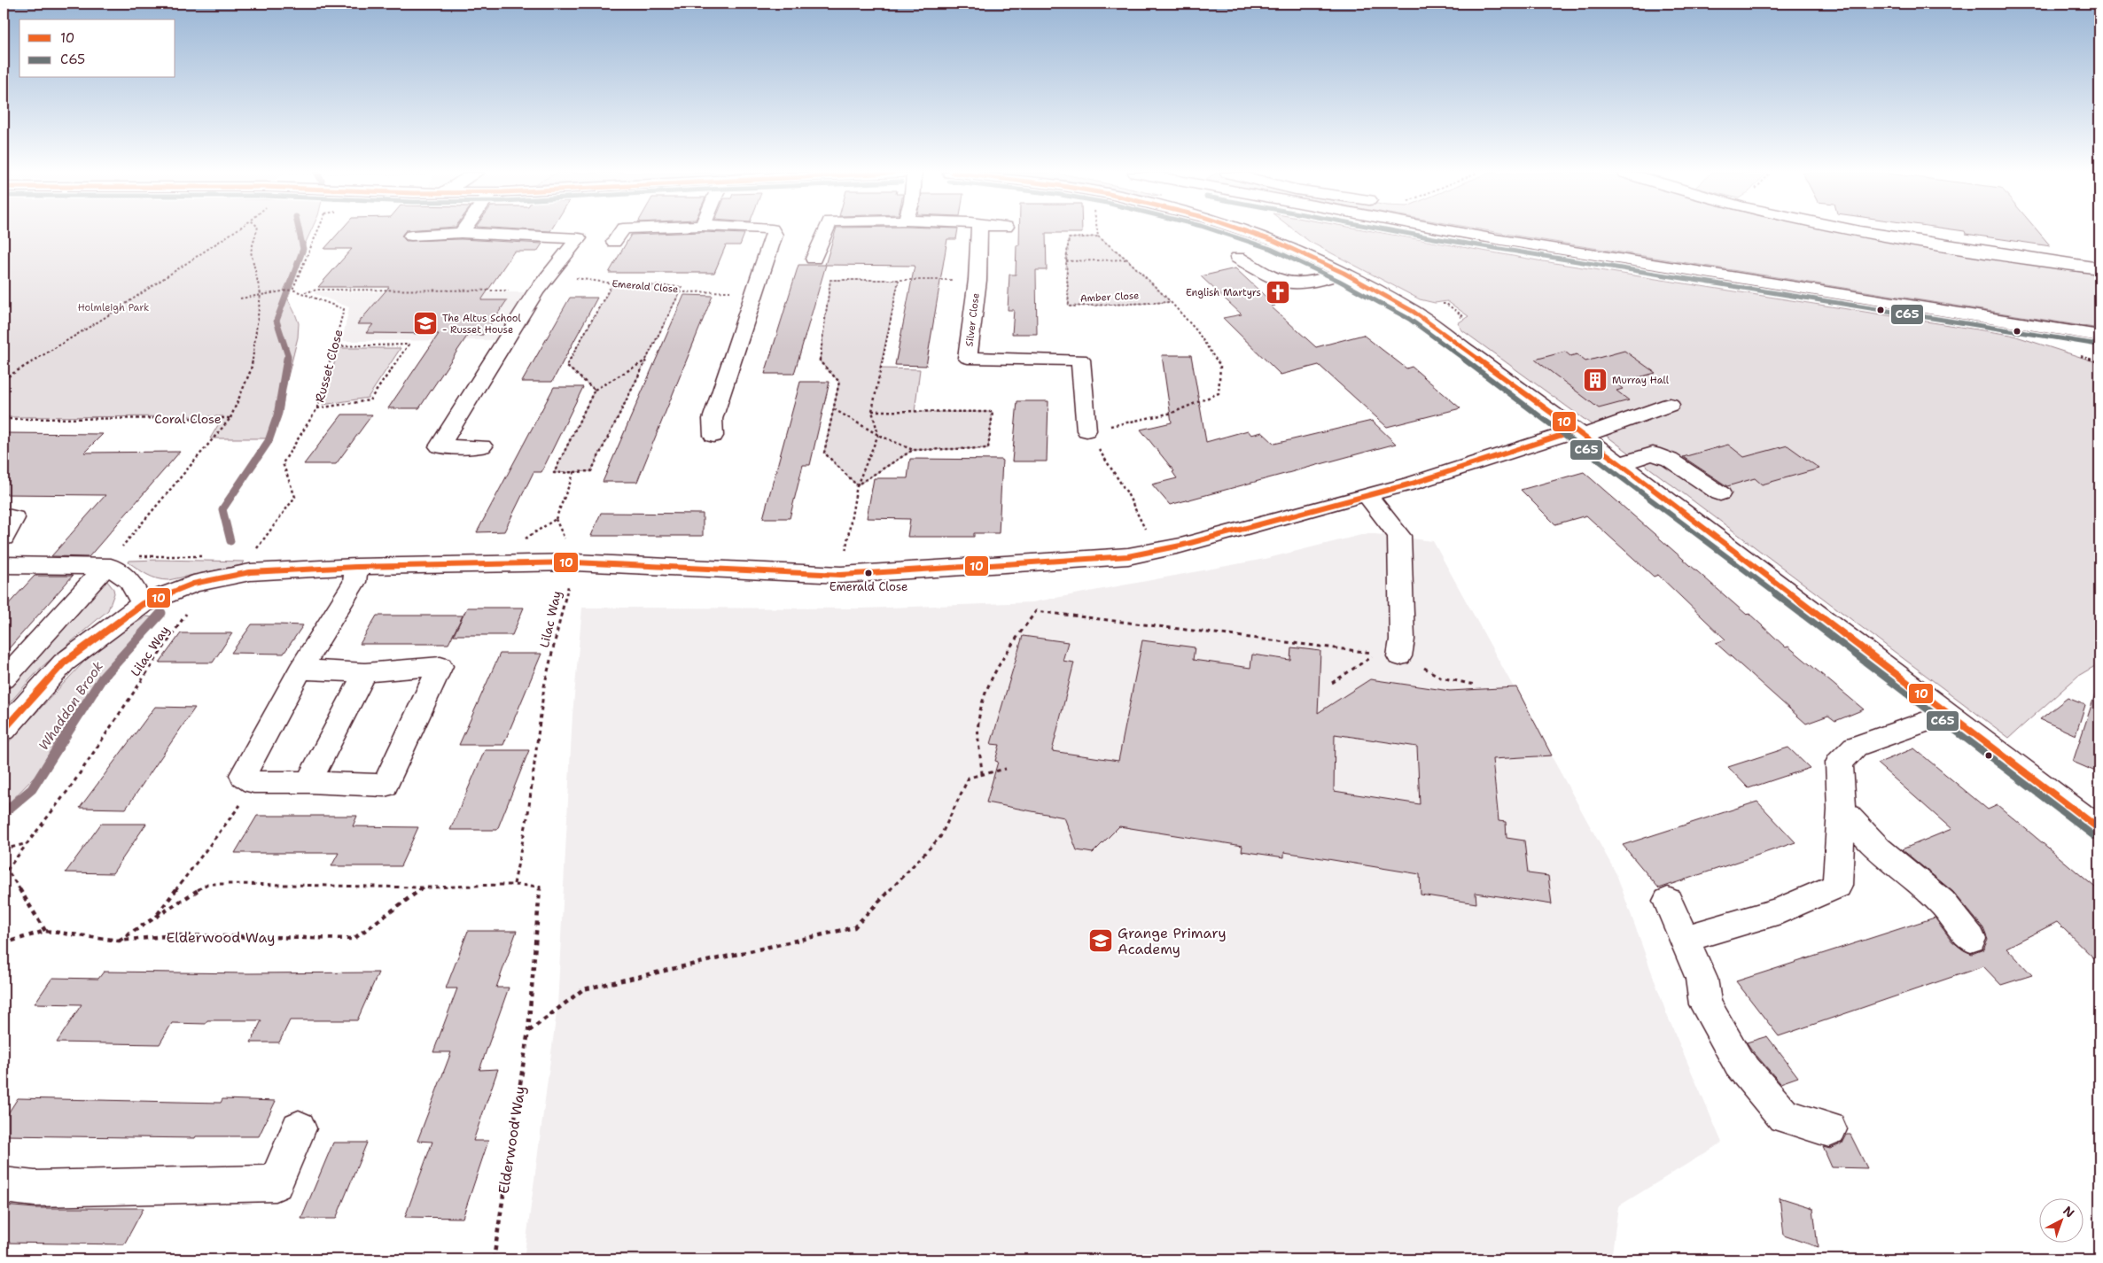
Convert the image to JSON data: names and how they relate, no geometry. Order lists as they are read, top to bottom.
{
  "streets": {
    "main road": ["Silver Close"],
    "path": [
      "Emerald Close",
      "Amber Close",
      "Russet Close",
      "Coral Close",
      "Lilac Way",
      "Elderwood Way"
    ]
  },
  "crossings": [
    ["Amber Close", "Silver Close"],
    ["Lilac Way", "Elderwood Way"]
  ],
  "water": ["Whaddon Brook"],
  "parks": ["Holmleigh Park"],
  "places": {
    "church": ["English Martyrs"],
    "school or university": ["The Altus School - Russet House", "Grange Primary Academy"],
    "building": ["Murray Hall"],
    "other": ["Emerald Close"]
  },
  "lines": ["transit line 10", "transit line C65"],
  "legend": ["10", "C65"],
  "north": "top right"
}
